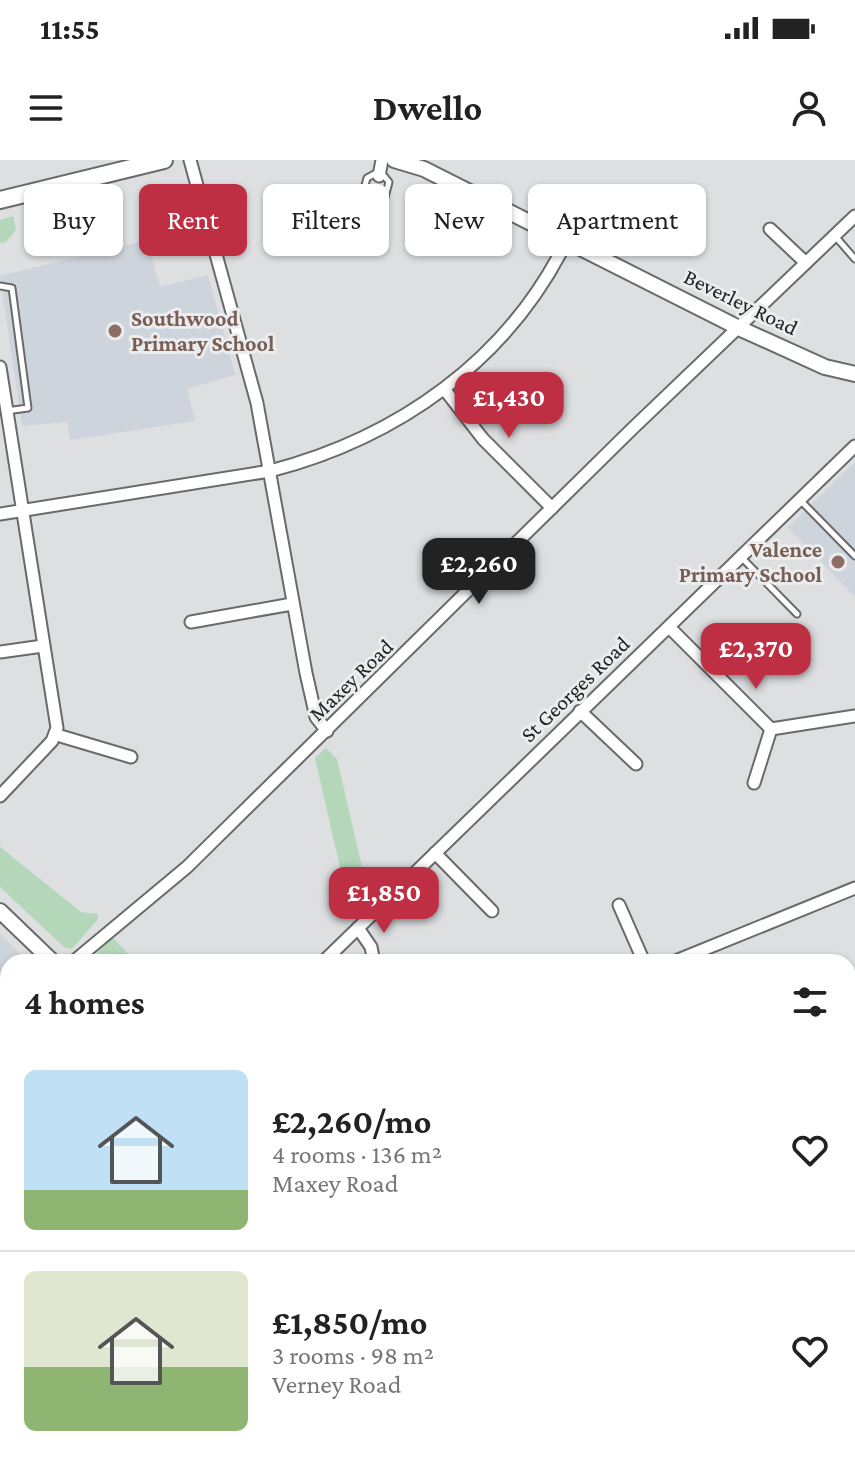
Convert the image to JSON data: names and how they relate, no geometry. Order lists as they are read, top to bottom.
{
  "streets": {
    "street": ["Beverley Road", "Maxey Road", "St Georges Road"]
  },
  "crossings": [
    ["Beverley Road", "Maxey Road"]
  ],
  "places": ["Southwood Primary School", "Valence Primary School"],
  "page": {
    "status": "11:55",
    "header": "Dwello",
    "chip": [
      "Buy",
      "Rent",
      "Filters",
      "New",
      "Apartment"
    ],
    "price": [
      "£1,430",
      "£2,260",
      "£2,370",
      "£1,850"
    ],
    "heading": "4 homes",
    "list": [
      {
        "name": "£2,260/mo",
        "note": "4 rooms · 136 m² · Maxey Road"
      },
      {
        "name": "£1,850/mo",
        "note": "3 rooms · 98 m² · Verney Road"
      }
    ]
  }
}
